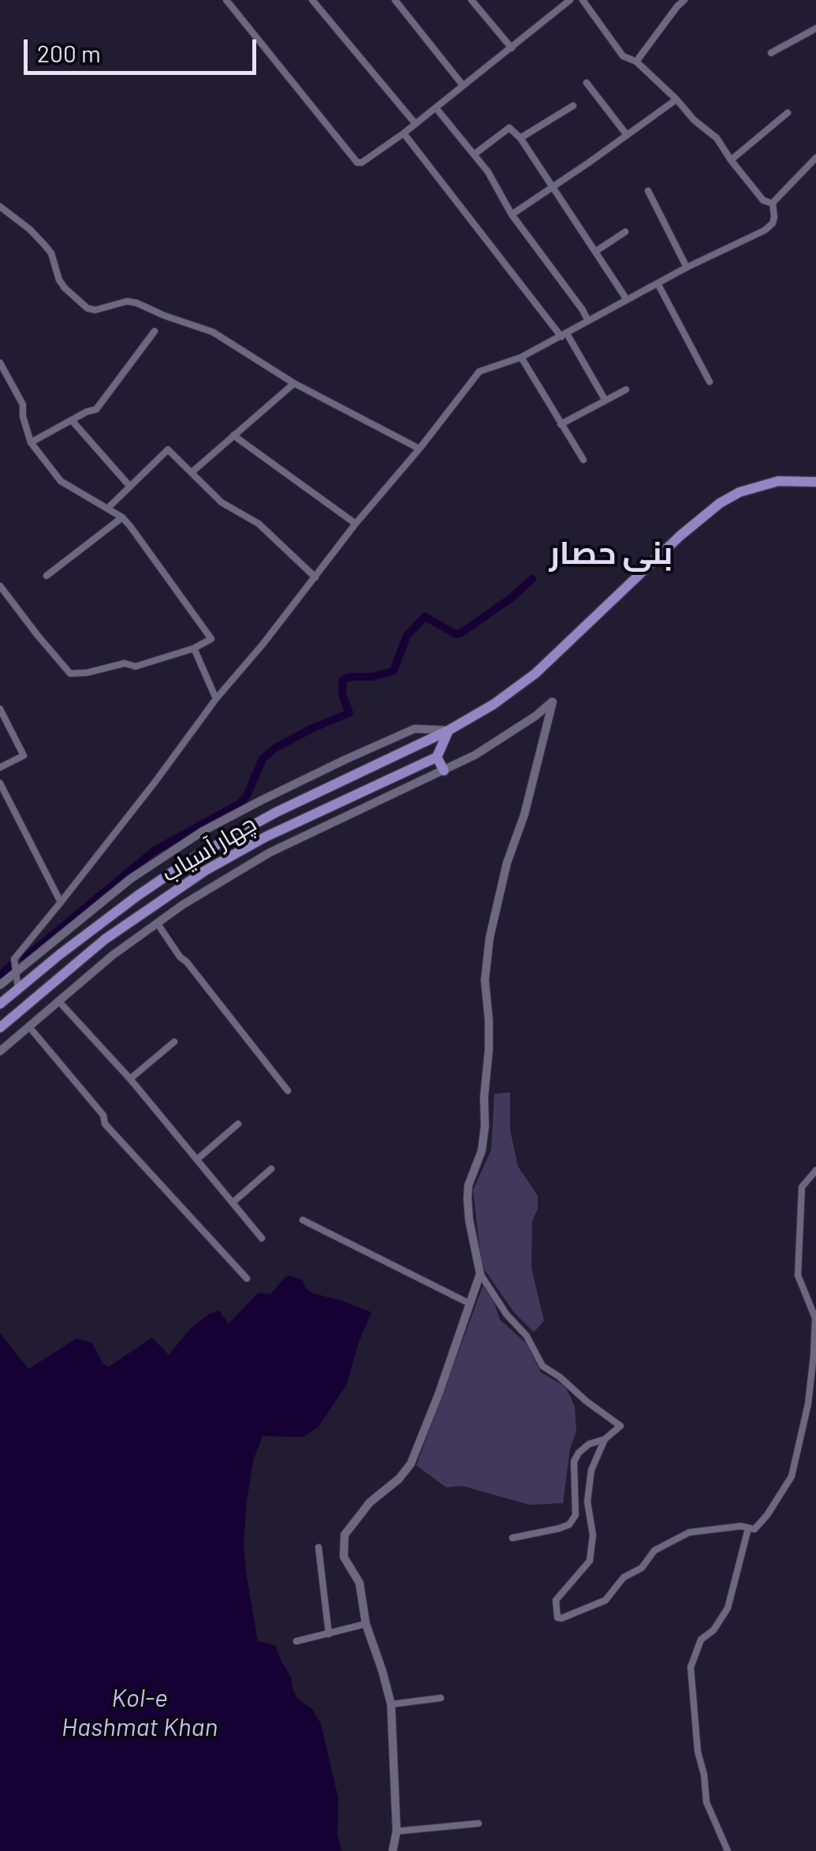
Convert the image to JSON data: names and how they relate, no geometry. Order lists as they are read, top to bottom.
{
  "streets": {
    "highway": ["چهار آسیاب"]
  },
  "districts": ["بنی حصار"],
  "water": ["Kol-e Hashmat Khan"],
  "scale_bar": "200 m"
}
